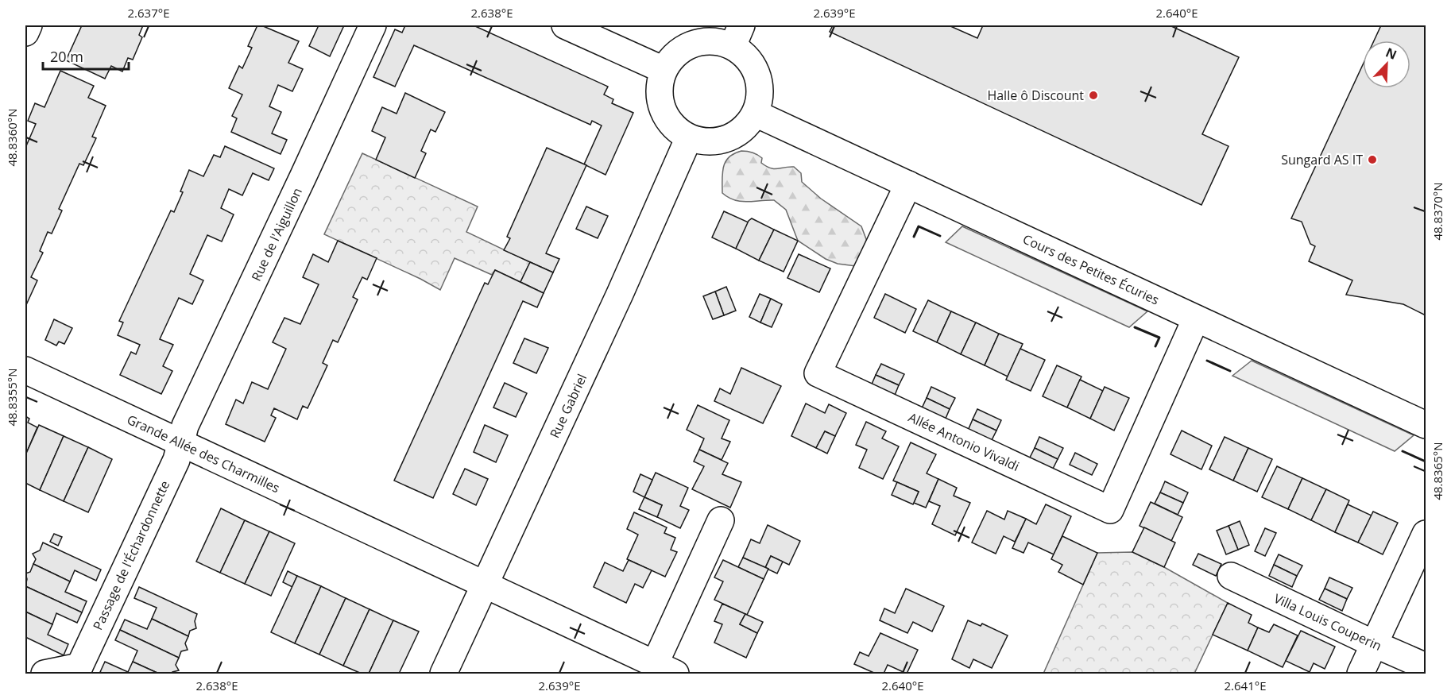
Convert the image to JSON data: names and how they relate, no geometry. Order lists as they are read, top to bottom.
{
  "streets": {
    "street": [
      "Rue de l'Aiguillon",
      "Cours des Petites Écuries",
      "Rue Gabriel",
      "Allée Antonio Vivaldi",
      "Grande Allée des Charmilles",
      "Passage de l'Échardonnette",
      "Villa Louis Couperin"
    ]
  },
  "crossings": [
    ["Rue de l'Aiguillon", "Grande Allée des Charmilles"],
    ["Rue de l'Aiguillon", "Passage de l'Échardonnette"],
    ["Cours des Petites Écuries", "Rue Gabriel"],
    ["Cours des Petites Écuries", "Allée Antonio Vivaldi"],
    ["Rue Gabriel", "Grande Allée des Charmilles"],
    ["Grande Allée des Charmilles", "Passage de l'Échardonnette"]
  ],
  "places": ["Halle ô Discount", "Sungard AS IT"],
  "scale_bar": "20 m",
  "north": "top right",
  "coordinates": [
    "2.637°E",
    "2.638°E",
    "2.639°E",
    "2.640°E",
    "48.8360°N",
    "48.8370°N",
    "48.8355°N",
    "48.8365°N",
    "2.641°E"
  ]
}
